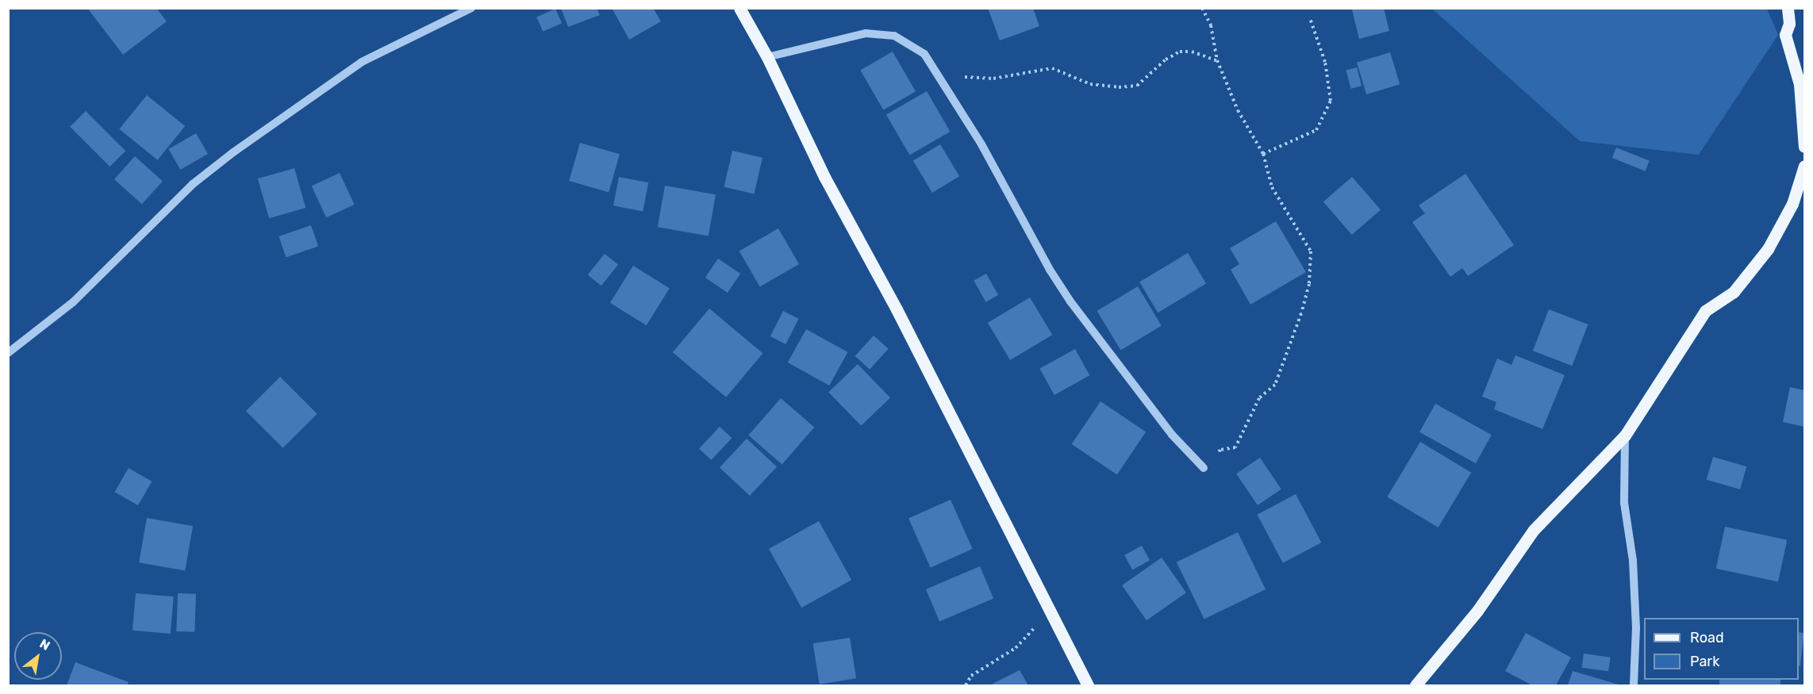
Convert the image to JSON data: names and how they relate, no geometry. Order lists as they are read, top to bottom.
{
  "legend": ["Road", "Park"],
  "north": "top right"
}
